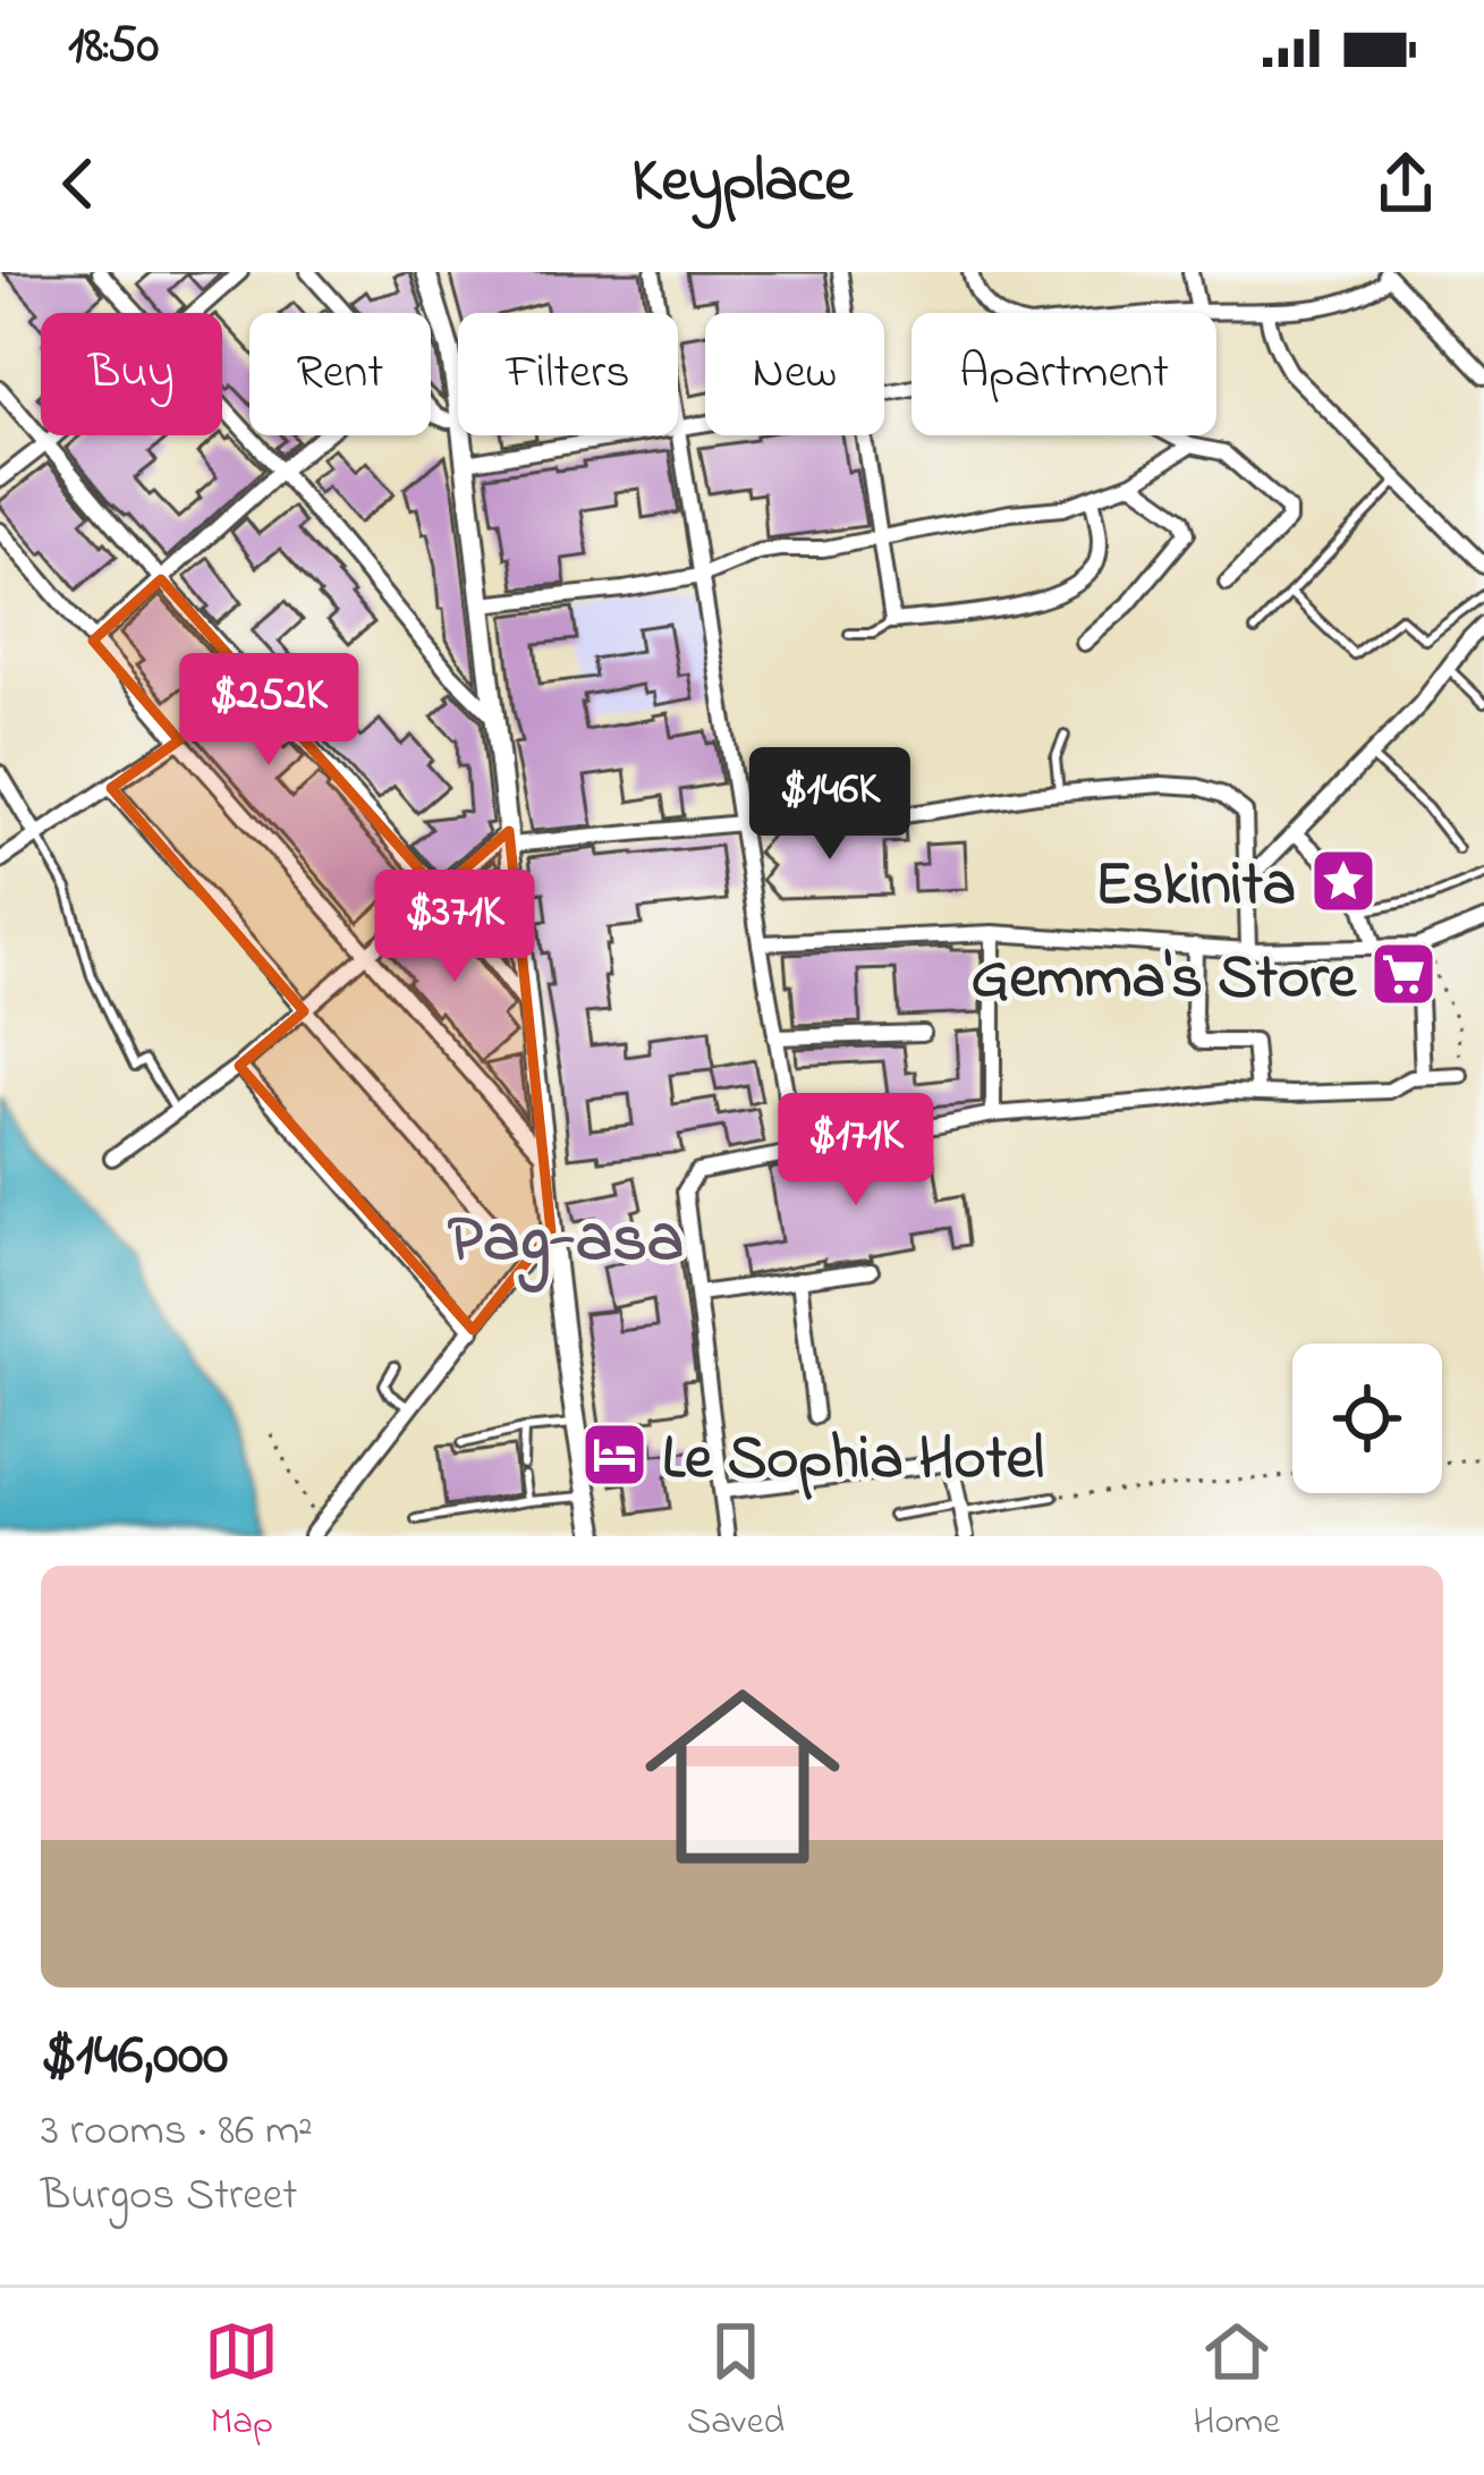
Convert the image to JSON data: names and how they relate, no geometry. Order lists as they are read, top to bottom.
{
  "districts": ["Pag-asa"],
  "places": {
    "place": ["Eskinita"],
    "supermarket": ["Gemma's Store"],
    "hotel": ["Le Sophia Hotel"]
  },
  "page": {
    "status": "18:50",
    "header": "Keyplace",
    "chip": [
      "Buy",
      "Rent",
      "Filters",
      "New",
      "Apartment"
    ],
    "price": [
      "$252K",
      "$146K",
      "$371K",
      "$171K"
    ],
    "list": [
      {
        "name": "$146,000",
        "note": "3 rooms · 86 m² · Burgos Street"
      }
    ],
    "tabs": ["Map", "Saved", "Home"]
  }
}
